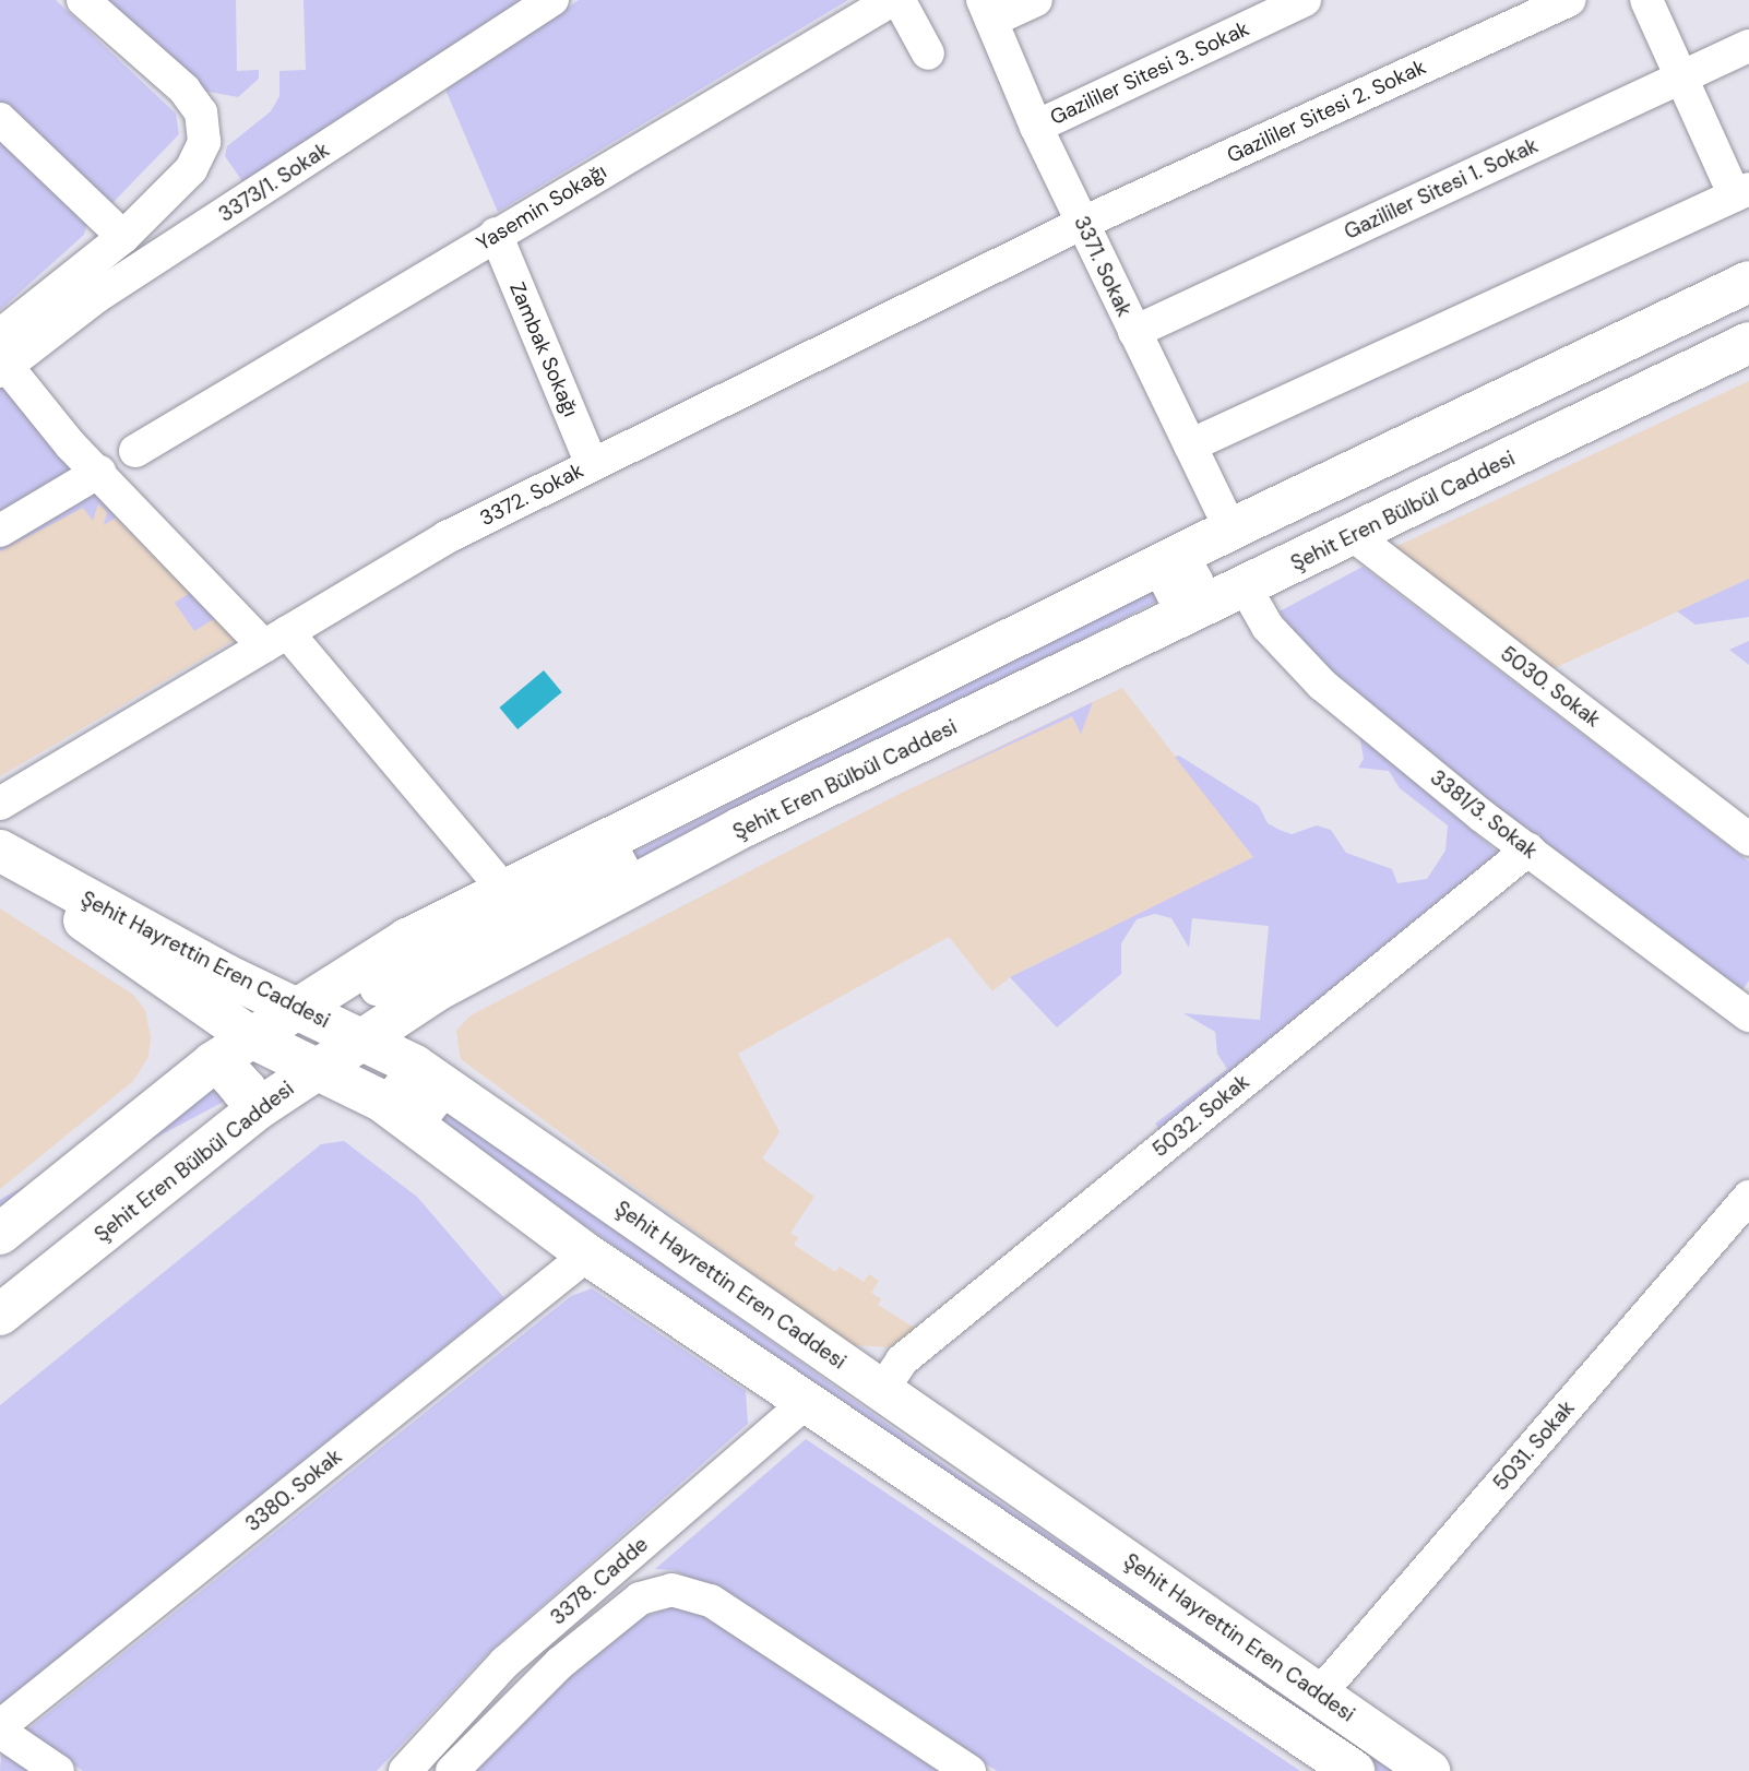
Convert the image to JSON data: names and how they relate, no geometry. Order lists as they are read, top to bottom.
{
  "streets": {
    "main road": ["Şehit Eren Bülbül Caddesi", "Şehit Hayrettin Eren Caddesi"],
    "street": [
      "Gazililer Sitesi 3. Sokak",
      "Gazililer Sitesi 2. Sokak",
      "3373/1. Sokak",
      "Gazililer Sitesi 1. Sokak",
      "Yasemin Sokağı",
      "3371. Sokak",
      "Zambak Sokağı",
      "3372. Sokak",
      "5030. Sokak",
      "3381/3. Sokak",
      "5032. Sokak",
      "5031. Sokak",
      "3380. Sokak",
      "3378. Cadde"
    ]
  },
  "crossings": [
    ["Gazililer Sitesi 3. Sokak", "3371. Sokak"],
    ["Gazililer Sitesi 2. Sokak", "3371. Sokak"],
    ["Gazililer Sitesi 2. Sokak", "3372. Sokak"],
    ["Gazililer Sitesi 1. Sokak", "3371. Sokak"],
    ["Yasemin Sokağı", "Zambak Sokağı"],
    ["3371. Sokak", "3372. Sokak"],
    ["Zambak Sokağı", "3372. Sokak"],
    ["Şehit Eren Bülbül Caddesi", "5030. Sokak"],
    ["Şehit Eren Bülbül Caddesi", "3381/3. Sokak"],
    ["Şehit Eren Bülbül Caddesi", "Şehit Hayrettin Eren Caddesi"],
    ["3381/3. Sokak", "5032. Sokak"],
    ["Şehit Hayrettin Eren Caddesi", "5032. Sokak"],
    ["Şehit Hayrettin Eren Caddesi", "5031. Sokak"],
    ["Şehit Hayrettin Eren Caddesi", "3380. Sokak"],
    ["Şehit Hayrettin Eren Caddesi", "3378. Cadde"]
  ]
}
